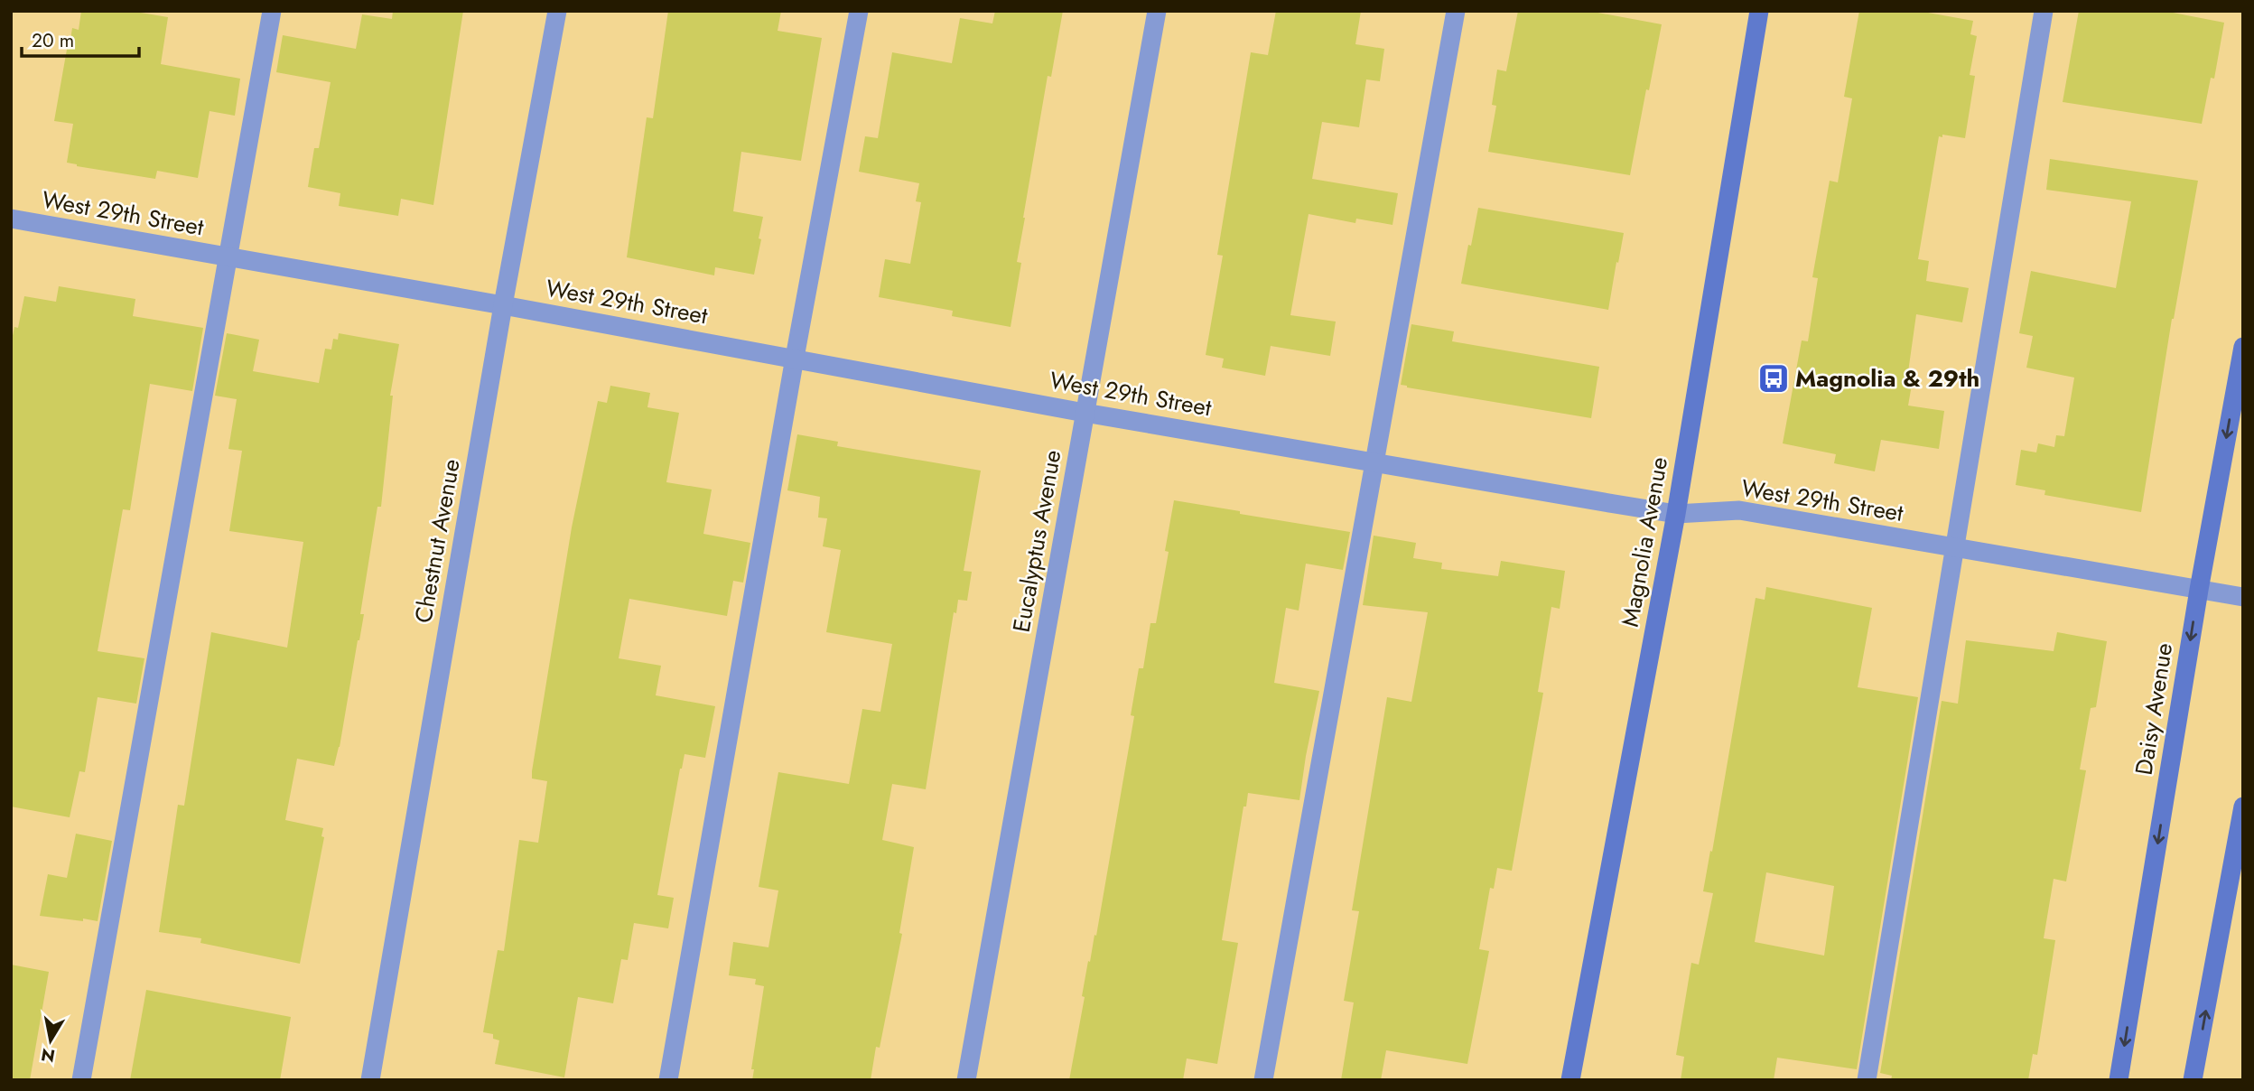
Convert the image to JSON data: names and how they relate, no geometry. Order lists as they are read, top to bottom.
{
  "streets": {
    "street": [
      "West 29th Street",
      "Chestnut Avenue",
      "Eucalyptus Avenue",
      "Magnolia Avenue",
      "Daisy Avenue"
    ]
  },
  "crossings": [
    ["West 29th Street", "Chestnut Avenue"],
    ["West 29th Street", "Eucalyptus Avenue"],
    ["West 29th Street", "Magnolia Avenue"],
    ["West 29th Street", "Daisy Avenue"]
  ],
  "places": {
    "bus stop": ["Magnolia & 29th"]
  },
  "scale_bar": "20 m",
  "north": "bottom"
}
